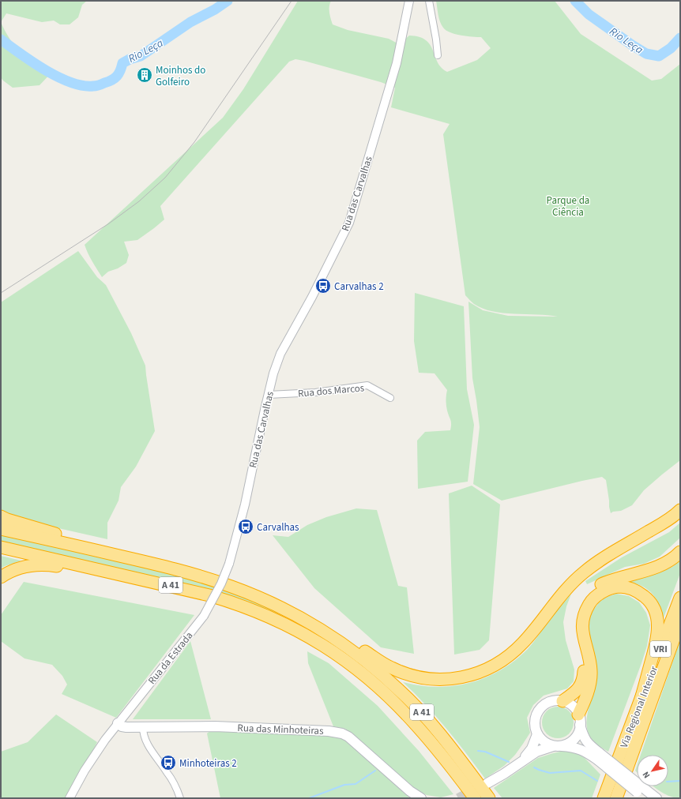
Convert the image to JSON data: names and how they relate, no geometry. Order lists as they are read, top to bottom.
{
  "streets": {
    "highway": ["A 41", "VRI", "Via Regional Interior"],
    "main road": ["Rua das Minhoteiras"],
    "street": ["Rua das Carvalhas", "Rua dos Marcos", "Rua da Estrada"]
  },
  "crossings": [
    ["Rua das Carvalhas", "Rua dos Marcos"],
    ["Rua das Carvalhas", "Rua da Estrada"],
    ["Rua da Estrada", "Rua das Minhoteiras"]
  ],
  "water": ["Rio Leça"],
  "parks": ["Parque da Ciência"],
  "places": {
    "building": ["Moinhos do Golfeiro"],
    "bus stop": ["Carvalhas 2", "Carvalhas", "Minhoteiras 2"]
  },
  "north": "bottom left"
}
